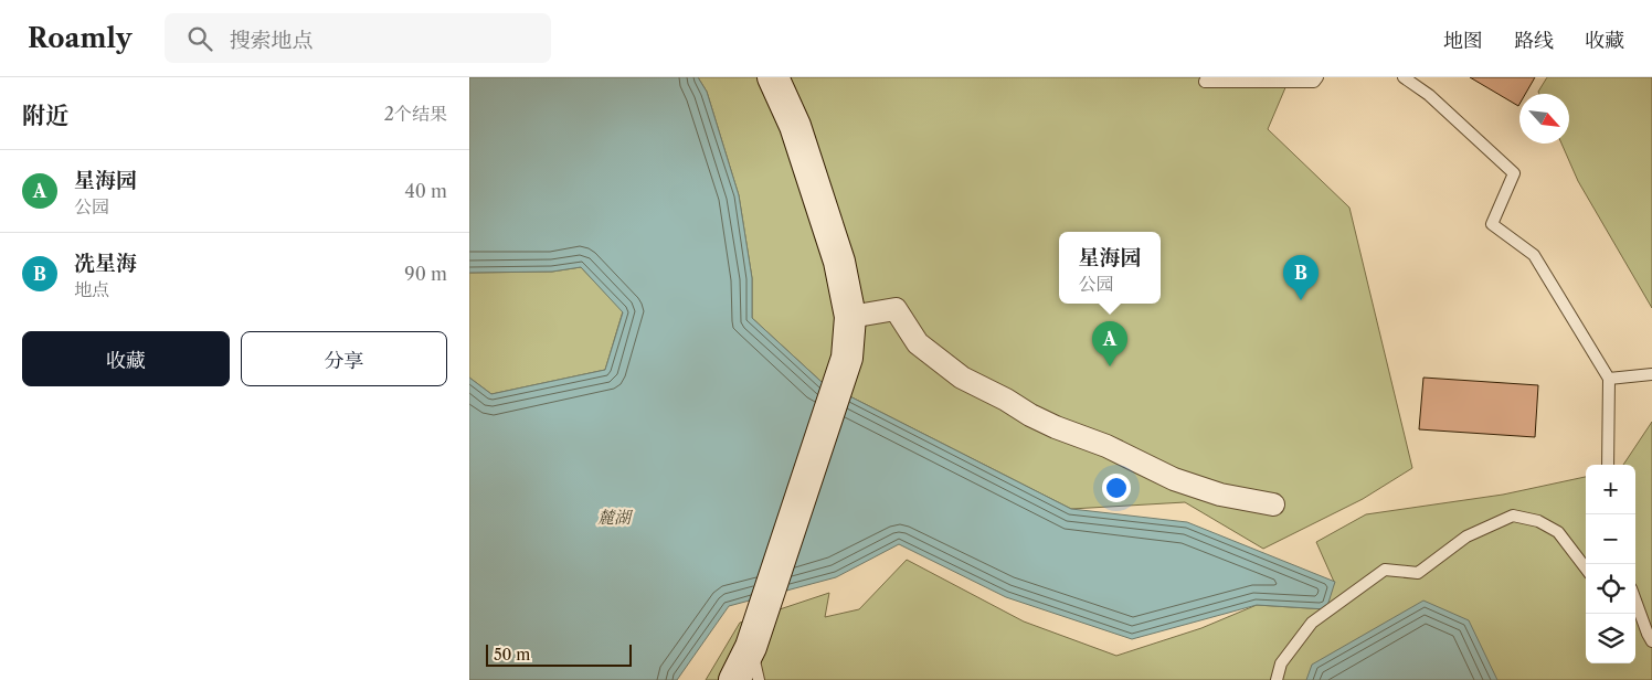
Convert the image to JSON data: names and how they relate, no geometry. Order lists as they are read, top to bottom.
{
  "water": ["麓湖"],
  "scale_bar": "50 m",
  "north": "bottom right",
  "page": {
    "header": "Roamly",
    "search": "搜索地点",
    "nav": ["地图", "路线", "收藏"],
    "heading": ["附近", "2个结果"],
    "list": [
      {
        "mark": "A",
        "name": "星海园",
        "note": "公园",
        "value": "40 m"
      },
      {
        "mark": "B",
        "name": "冼星海",
        "note": "地点",
        "value": "90 m"
      }
    ],
    "popup": ["星海园", "公园"],
    "pins": ["B", "A"],
    "buttons": ["收藏", "分享"],
    "map_buttons": ["+", "−"],
    "scale": "50 m"
  }
}
